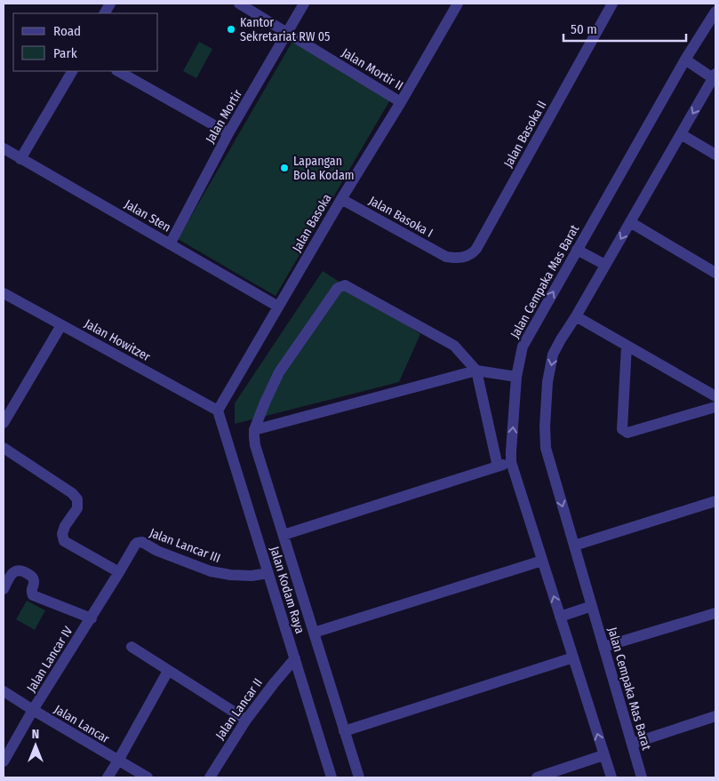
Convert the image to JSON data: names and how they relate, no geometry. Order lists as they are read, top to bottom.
{
  "streets": {
    "street": [
      "Jalan Mortir II",
      "Jalan Mortir",
      "Jalan Basoka II",
      "Jalan Sten",
      "Jalan Basoka I",
      "Jalan Basoka",
      "Jalan Cempaka Mas Barat",
      "Jalan Howitzer",
      "Jalan Lancar III",
      "Jalan Kodam Raya",
      "Jalan Lancar IV",
      "Jalan Lancar II",
      "Jalan Lancar"
    ]
  },
  "crossings": [
    ["Jalan Mortir II", "Jalan Mortir"],
    ["Jalan Mortir II", "Jalan Basoka"],
    ["Jalan Mortir", "Jalan Sten"],
    ["Jalan Basoka II", "Jalan Basoka I"],
    ["Jalan Sten", "Jalan Basoka"],
    ["Jalan Basoka I", "Jalan Basoka"],
    ["Jalan Basoka", "Jalan Howitzer"],
    ["Jalan Basoka", "Jalan Kodam Raya"],
    ["Jalan Howitzer", "Jalan Kodam Raya"],
    ["Jalan Lancar III", "Jalan Kodam Raya"],
    ["Jalan Lancar III", "Jalan Lancar IV"],
    ["Jalan Kodam Raya", "Jalan Lancar II"],
    ["Jalan Lancar IV", "Jalan Lancar"]
  ],
  "places": ["Kantor Sekretariat RW 05", "Lapangan Bola Kodam"],
  "legend": ["Road", "Park"],
  "scale_bar": "50 m",
  "north": "top"
}
